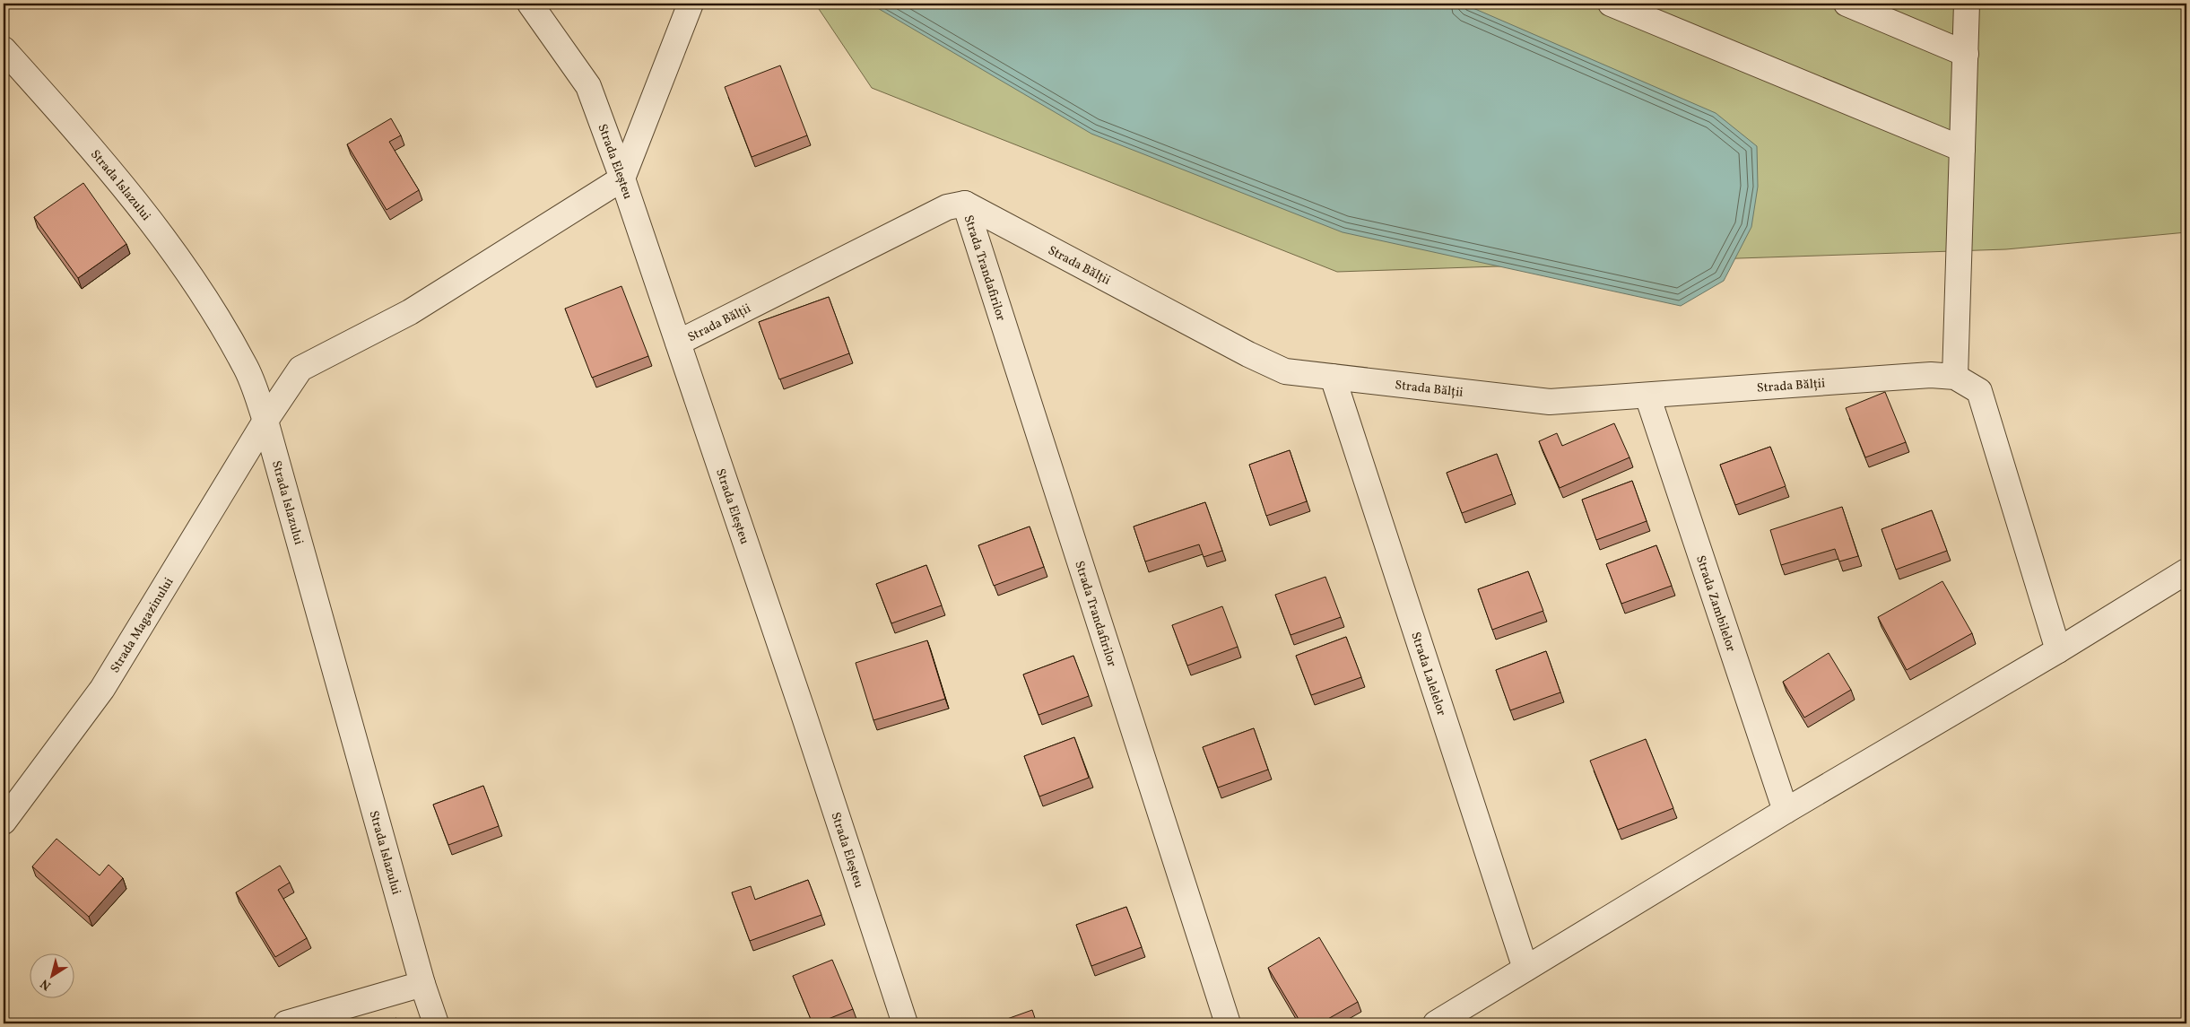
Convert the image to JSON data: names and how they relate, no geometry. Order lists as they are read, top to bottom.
{
  "streets": {
    "street": [
      "Strada Eleșteu",
      "Strada Islazului",
      "Strada Bălții",
      "Strada Trandafirilor",
      "Strada Zambilelor",
      "Strada Magazinului",
      "Strada Lalelelor"
    ]
  },
  "crossings": [
    ["Strada Eleșteu", "Strada Bălții"],
    ["Strada Eleșteu", "Strada Magazinului"],
    ["Strada Islazului", "Strada Magazinului"],
    ["Strada Bălții", "Strada Trandafirilor"],
    ["Strada Bălții", "Strada Zambilelor"],
    ["Strada Bălții", "Strada Lalelelor"]
  ],
  "north": "bottom left"
}
